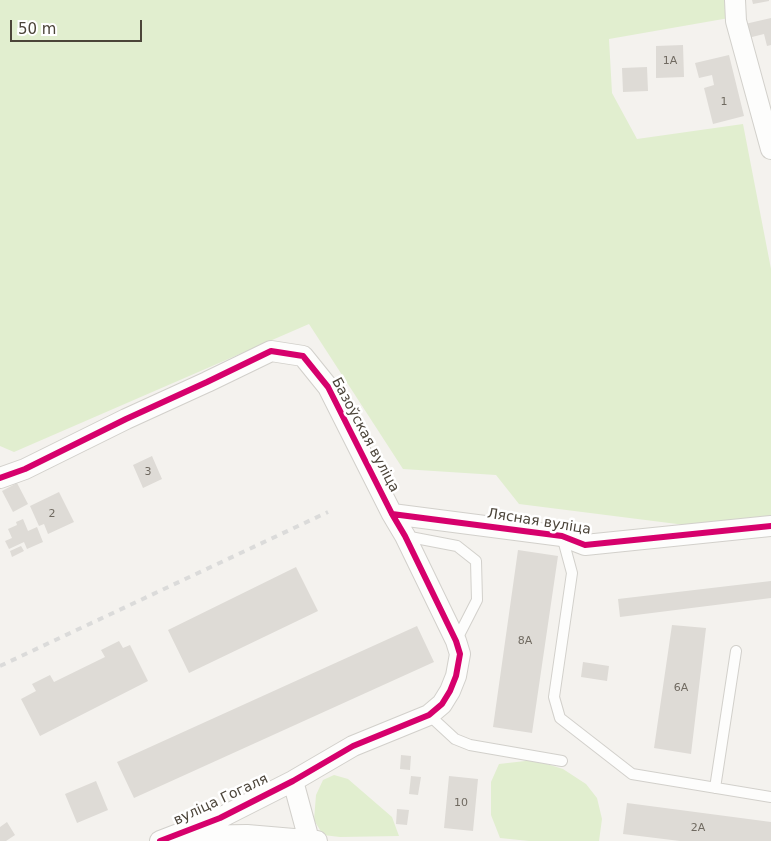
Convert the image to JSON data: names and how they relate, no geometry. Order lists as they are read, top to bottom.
{
  "streets": {
    "street": ["Базоўская вуліца", "Лясная вуліца", "вуліца Гогаля"]
  },
  "crossings": [
    ["Базоўская вуліца", "Лясная вуліца"],
    ["Базоўская вуліца", "вуліца Гогаля"]
  ],
  "house_numbers": [
    "1А",
    "1",
    "3",
    "2",
    "8А",
    "6А",
    "10",
    "2А"
  ],
  "scale_bar": "50 m"
}
